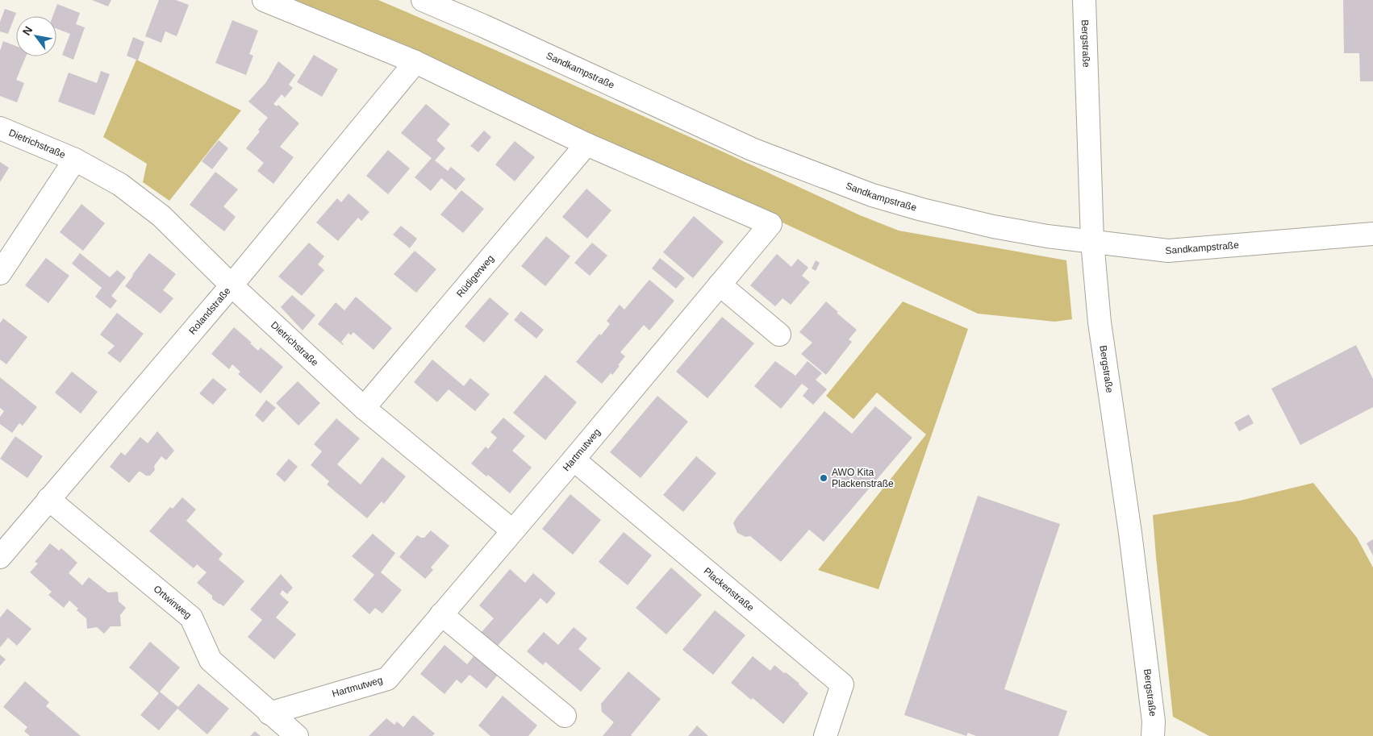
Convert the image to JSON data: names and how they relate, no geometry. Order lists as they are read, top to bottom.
{
  "streets": {
    "street": [
      "Bergstraße",
      "Sandkampstraße",
      "Dietrichstraße",
      "Rüdigerweg",
      "Rolandstraße",
      "Hartmutweg",
      "Plackenstraße",
      "Ortwinweg"
    ]
  },
  "crossings": [
    ["Bergstraße", "Sandkampstraße"],
    ["Dietrichstraße", "Rüdigerweg"],
    ["Dietrichstraße", "Rolandstraße"],
    ["Dietrichstraße", "Hartmutweg"],
    ["Rüdigerweg", "Hartmutweg"],
    ["Rolandstraße", "Ortwinweg"],
    ["Hartmutweg", "Plackenstraße"],
    ["Hartmutweg", "Ortwinweg"]
  ],
  "places": ["AWO Kita Plackenstraße"],
  "north": "top left"
}
